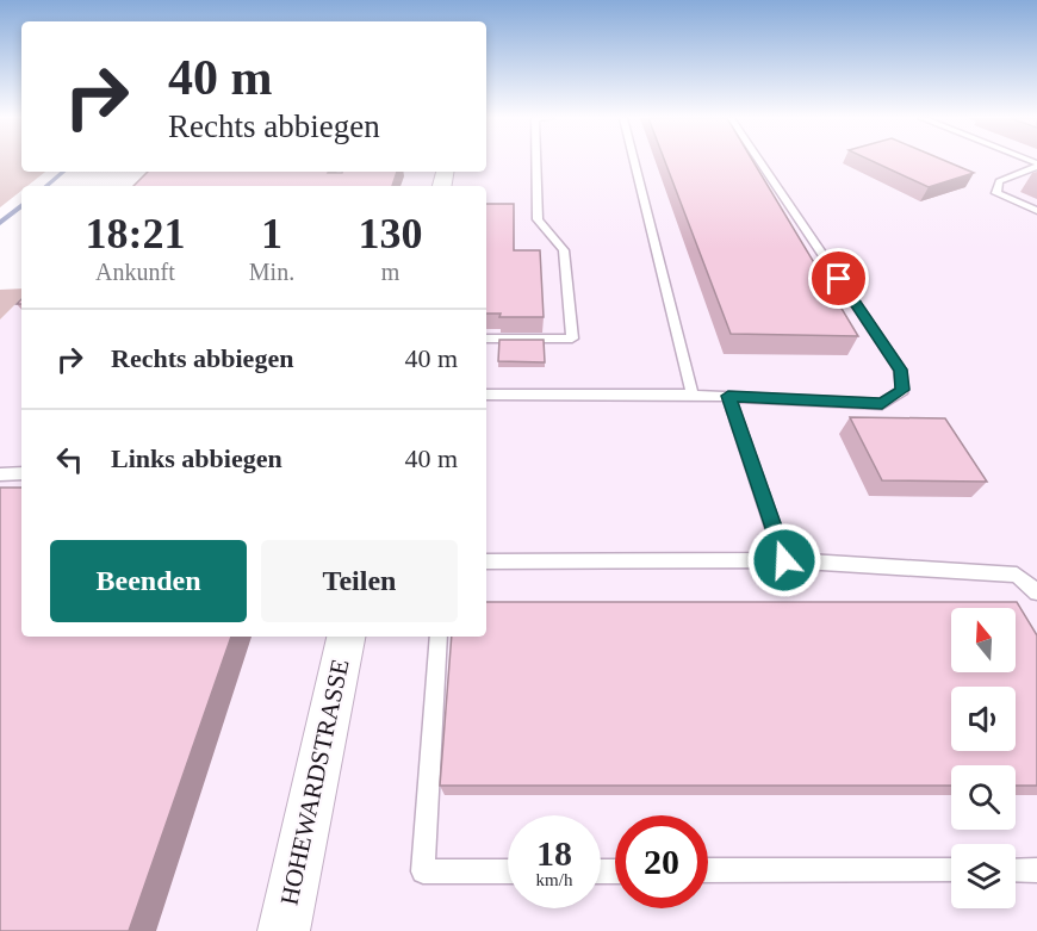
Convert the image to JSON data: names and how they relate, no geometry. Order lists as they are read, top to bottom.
{
  "streets": {
    "street": ["HOHEWARDSTRASSE"]
  },
  "north": "top",
  "page": {
    "turn": ["40 m", "Rechts abbiegen"],
    "eta": [
      "18:21",
      "Ankunft",
      "1",
      "Min.",
      "130",
      "m"
    ],
    "list": [
      {
        "name": "Rechts abbiegen",
        "value": "40 m"
      },
      {
        "name": "Links abbiegen",
        "value": "40 m"
      }
    ],
    "buttons": ["Beenden", "Teilen"],
    "speed": "18 km/h",
    "limit": "20"
  }
}
